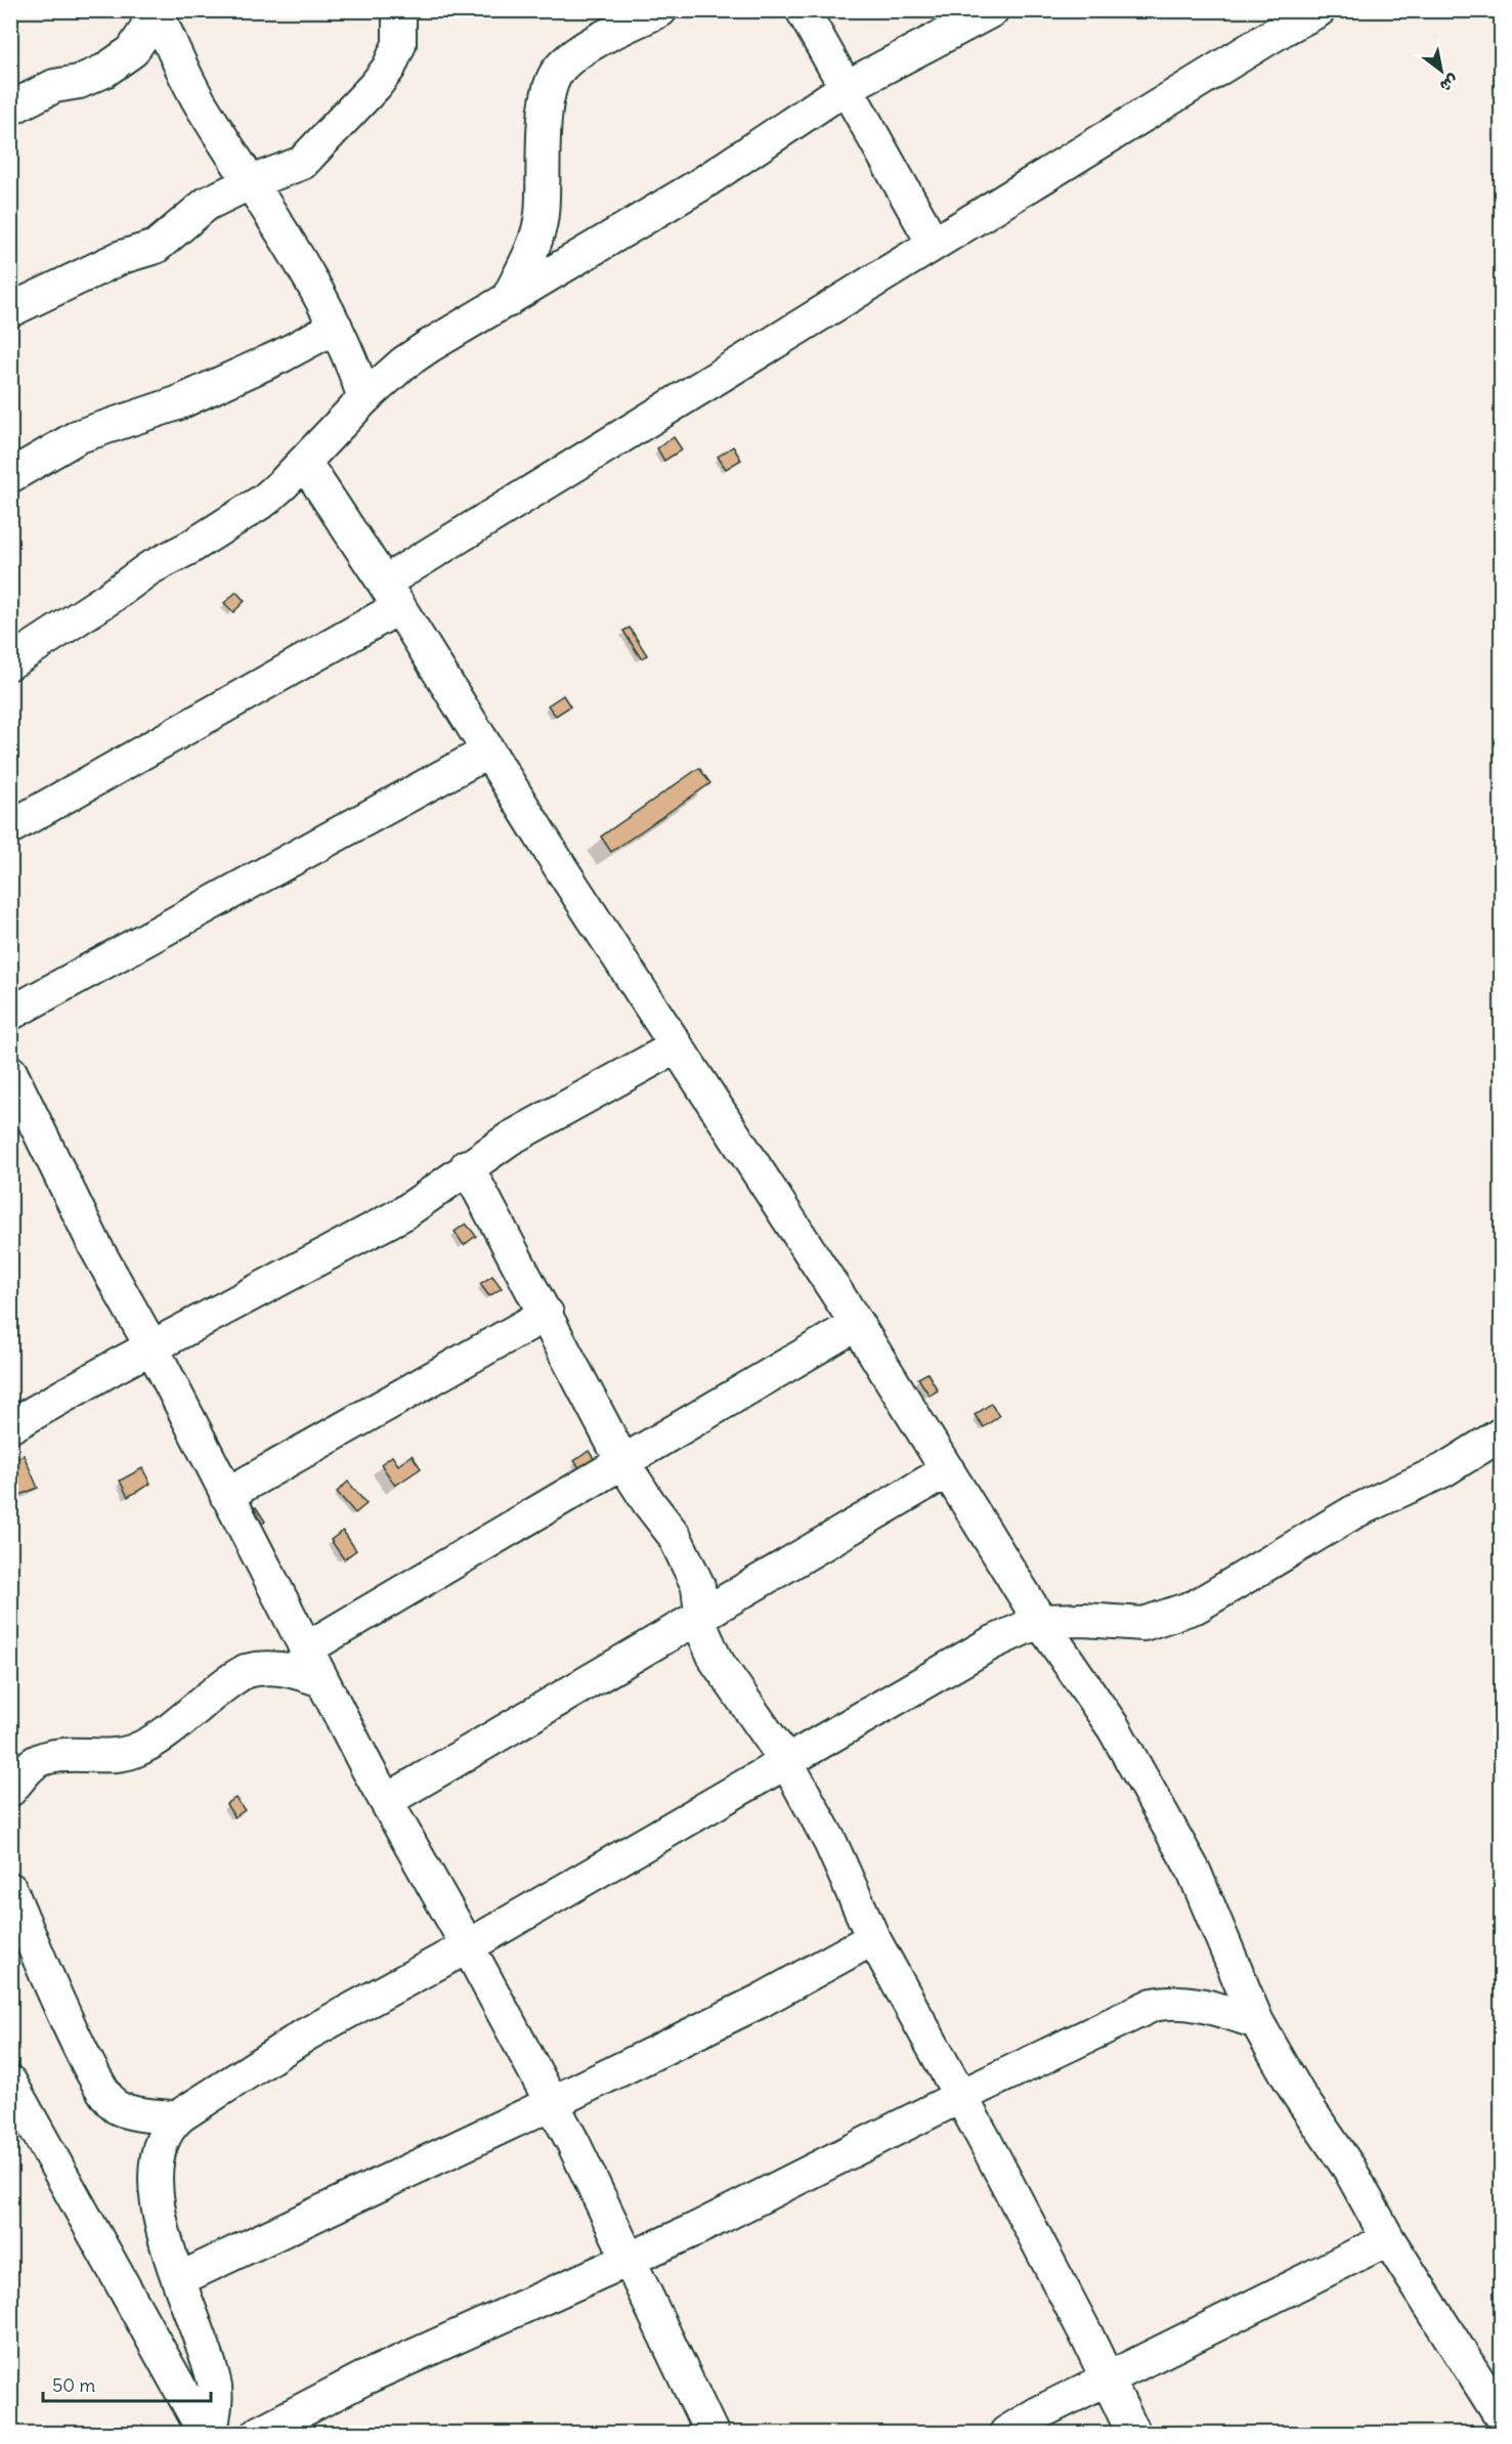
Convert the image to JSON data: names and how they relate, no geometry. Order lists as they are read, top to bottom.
{
  "scale_bar": "50 m",
  "north": "bottom right"
}
